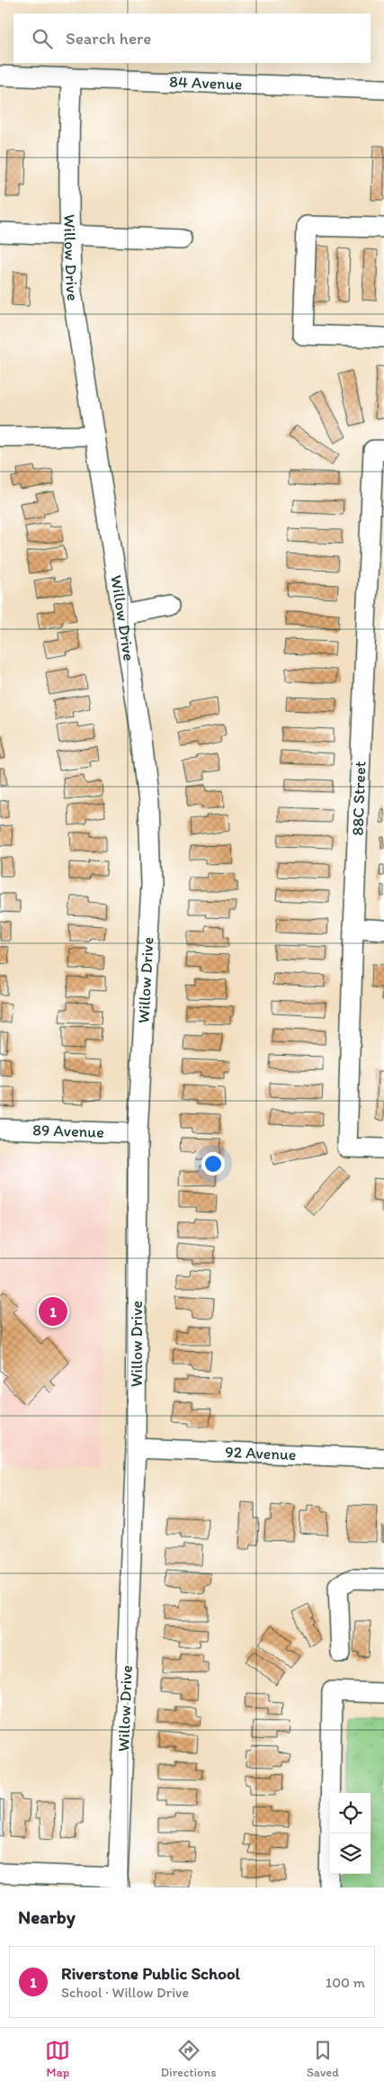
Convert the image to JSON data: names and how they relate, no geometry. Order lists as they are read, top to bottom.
{
  "streets": {
    "street": [
      "84 Avenue",
      "Willow Drive",
      "88C Street",
      "89 Avenue",
      "92 Avenue"
    ]
  },
  "crossings": [
    ["84 Avenue", "Willow Drive"],
    ["Willow Drive", "89 Avenue"],
    ["Willow Drive", "92 Avenue"]
  ],
  "page": {
    "search": "Search here",
    "pins": "1",
    "heading": "Nearby",
    "list": [
      {
        "mark": "1",
        "name": "Riverstone Public School",
        "note": "School · Willow Drive",
        "value": "100 m"
      }
    ],
    "nav": ["Map", "Directions", "Saved"]
  }
}
